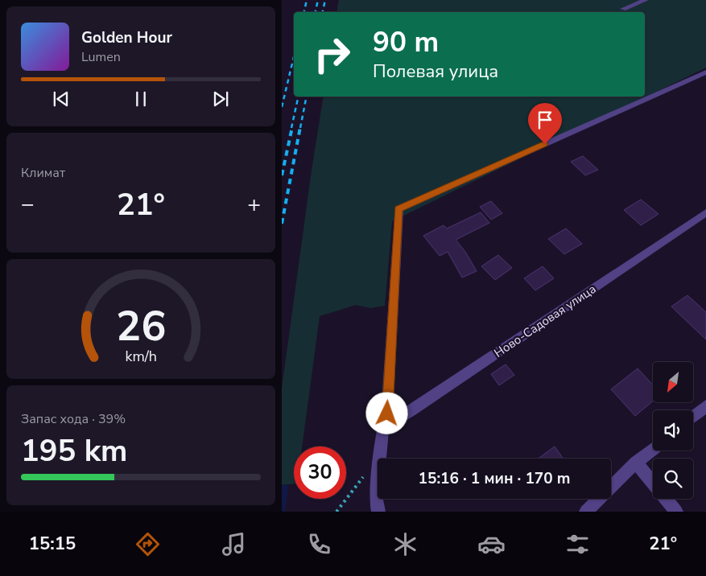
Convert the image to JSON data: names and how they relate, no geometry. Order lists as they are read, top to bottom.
{
  "streets": {
    "street": ["Ново-Садовая улица"]
  },
  "north": "bottom left",
  "page": {
    "turn": ["90 m", "Полевая улица"],
    "song": ["Golden Hour", "Lumen"],
    "tile": [
      "Климат",
      ["Запас хода · 39%", "195 km"]
    ],
    "heat": ["−", "21°", "+"],
    "limit": "30",
    "trip": "15:16 · 1 мин · 170 m",
    "tabs": ["15:15", "21°"],
    "gauge": ["26", "km/h"]
  }
}
